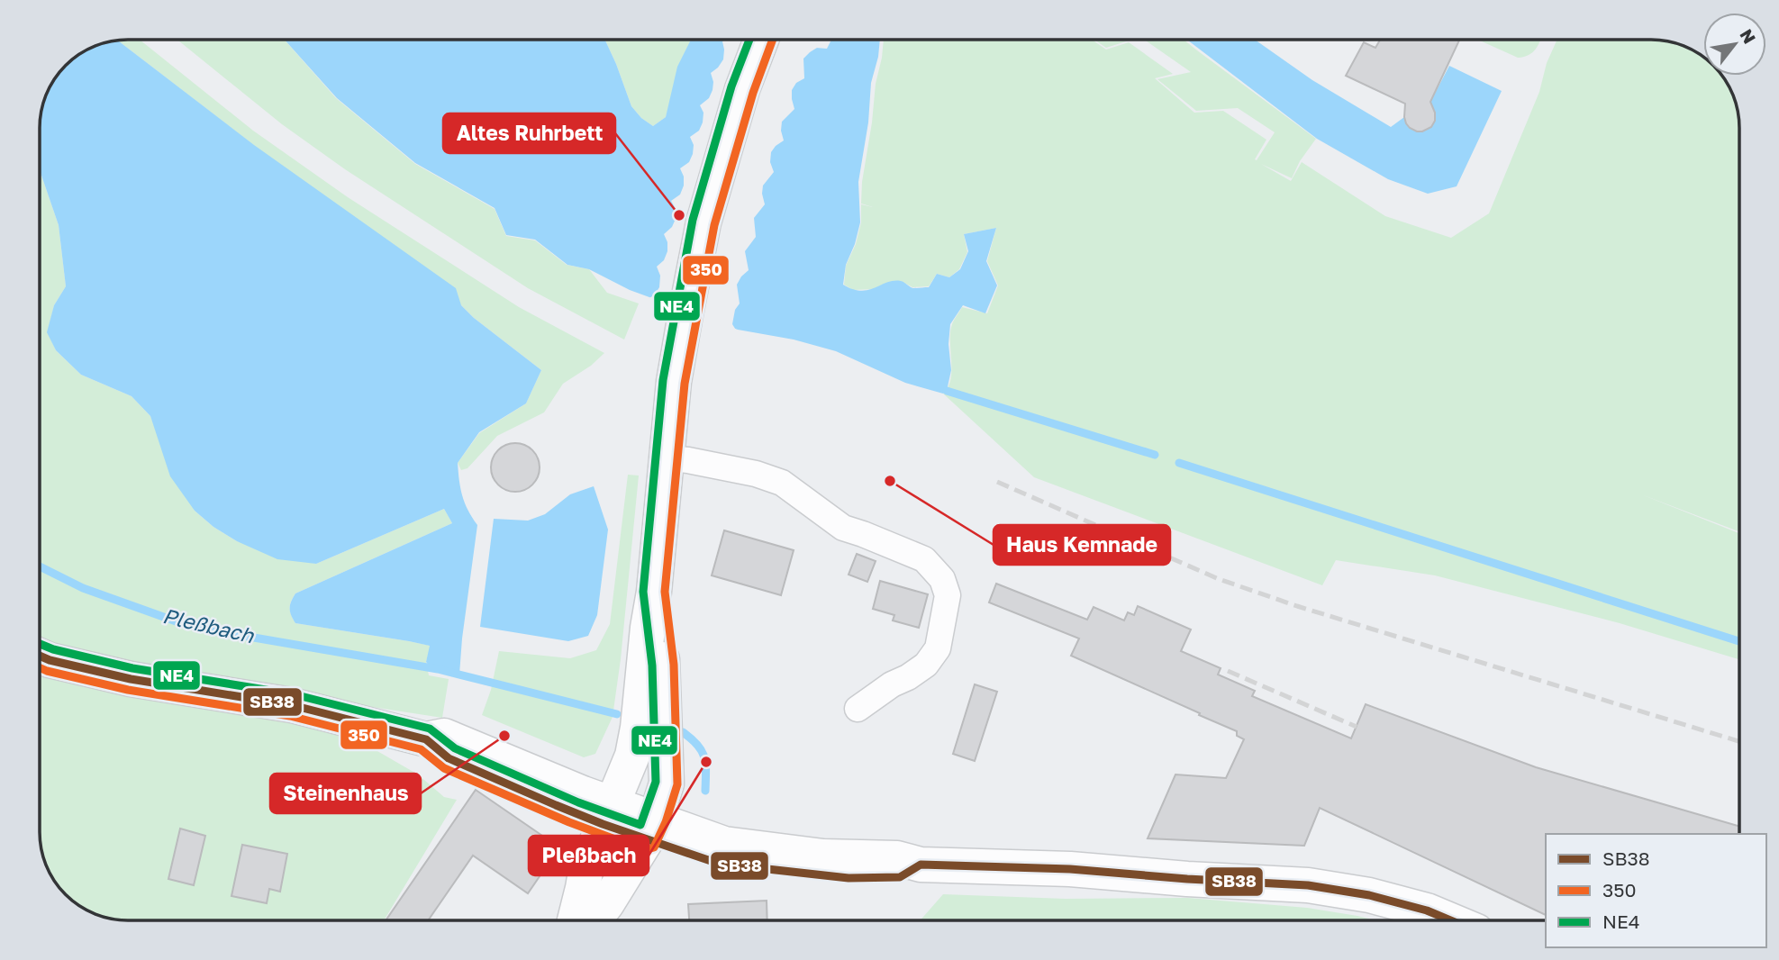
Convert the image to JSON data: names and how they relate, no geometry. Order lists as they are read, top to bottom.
{
  "water": ["Pleßbach"],
  "places": [
    "Altes Ruhrbett",
    "Haus Kemnade",
    "Steinenhaus",
    "Pleßbach"
  ],
  "lines": ["transit line 350", "transit line NE4", "transit line SB38"],
  "legend": ["SB38", "350", "NE4"],
  "north": "top right"
}
